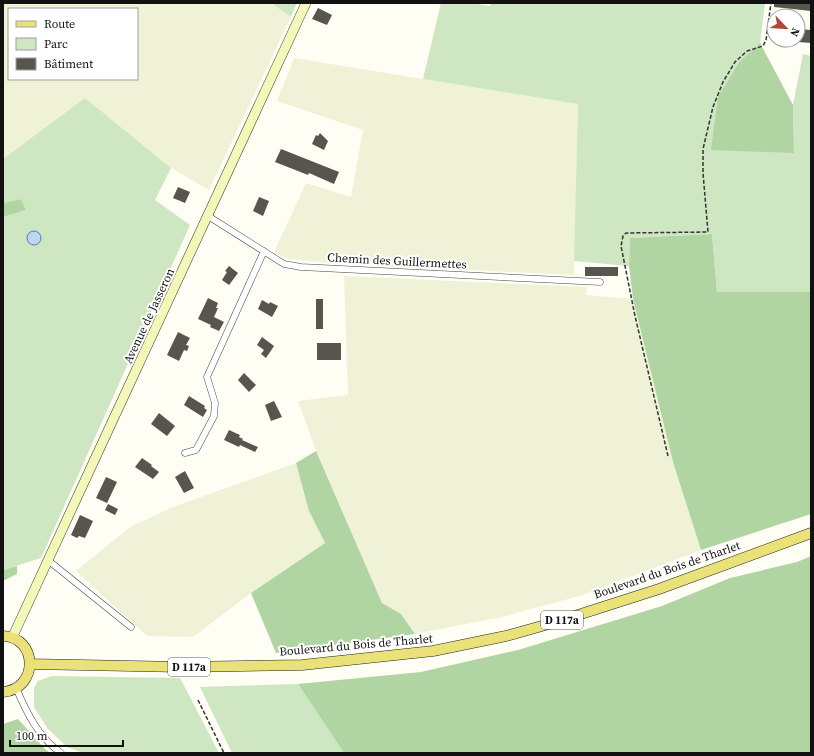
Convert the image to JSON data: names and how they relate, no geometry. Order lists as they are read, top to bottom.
{
  "streets": {
    "main road": ["Avenue de Jasseron", "Boulevard du Bois de Tharlet", "D 117a"],
    "street": ["Chemin des Guillermettes"]
  },
  "crossings": [
    ["Chemin des Guillermettes", "Avenue de Jasseron"]
  ],
  "legend": ["Route", "Parc", "Bâtiment"],
  "scale_bar": "100 m",
  "north": "bottom right"
}
